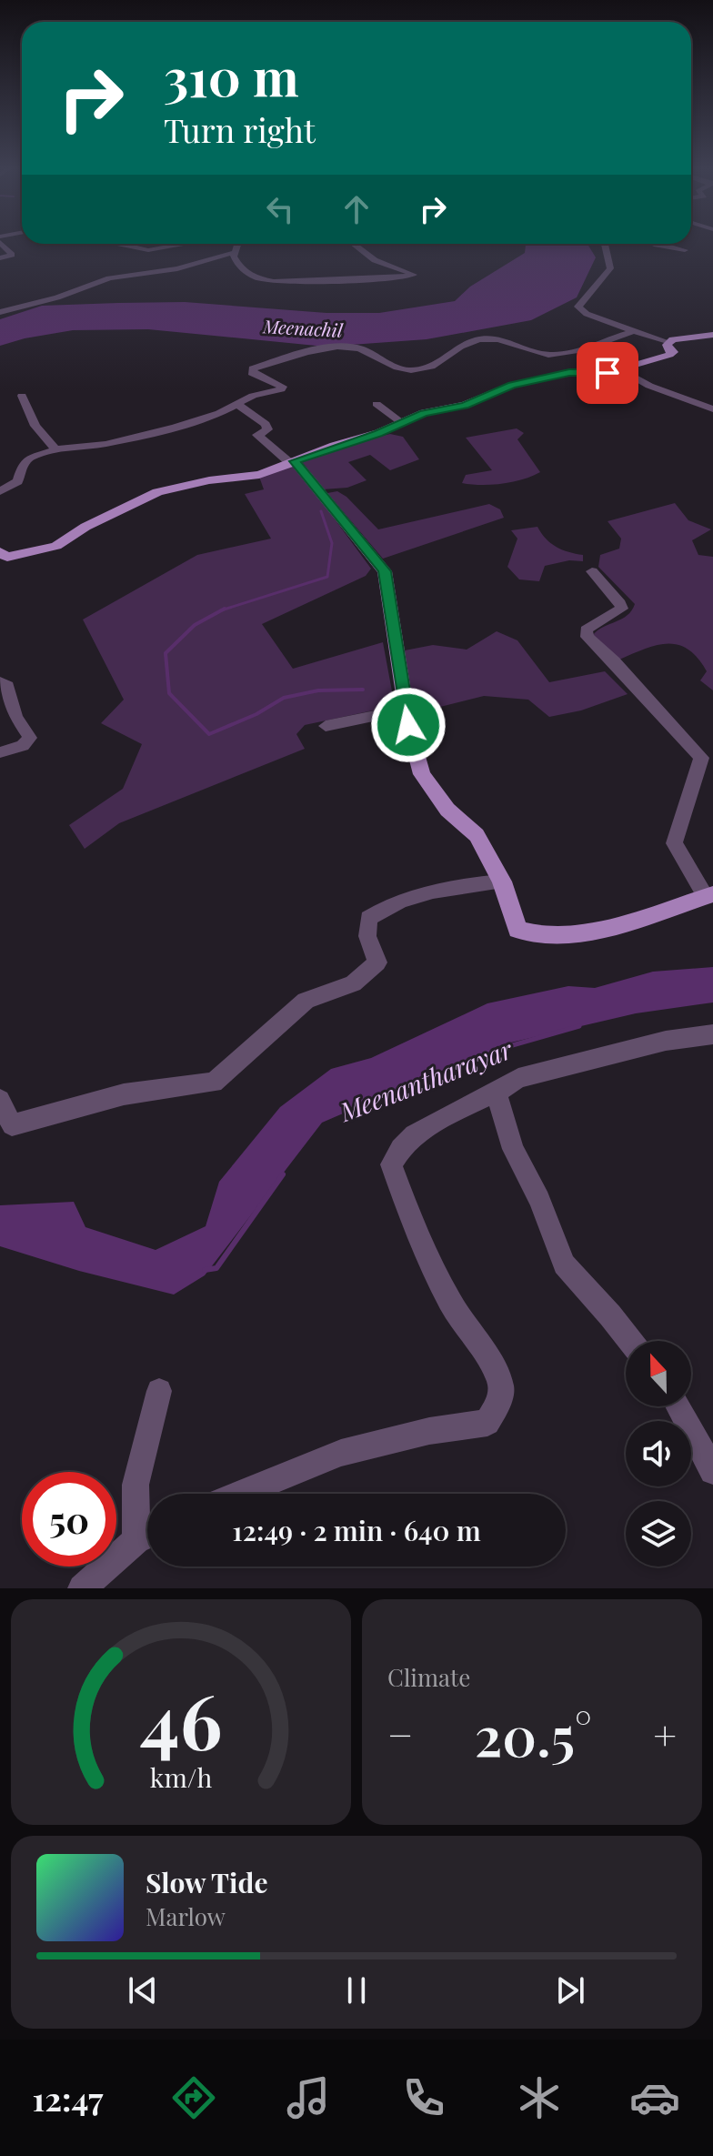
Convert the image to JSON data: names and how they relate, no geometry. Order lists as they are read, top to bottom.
{
  "water": ["Meenachil", "Meenantharayar"],
  "north": "top",
  "page": {
    "turn": ["310 m", "Turn right"],
    "limit": "50",
    "trip": "12:49 · 2 min · 640 m",
    "tile": "Climate",
    "heat": ["−", "20.5°", "+"],
    "song": ["Slow Tide", "Marlow"],
    "tabs": "12:47",
    "gauge": ["46", "km/h"]
  }
}
